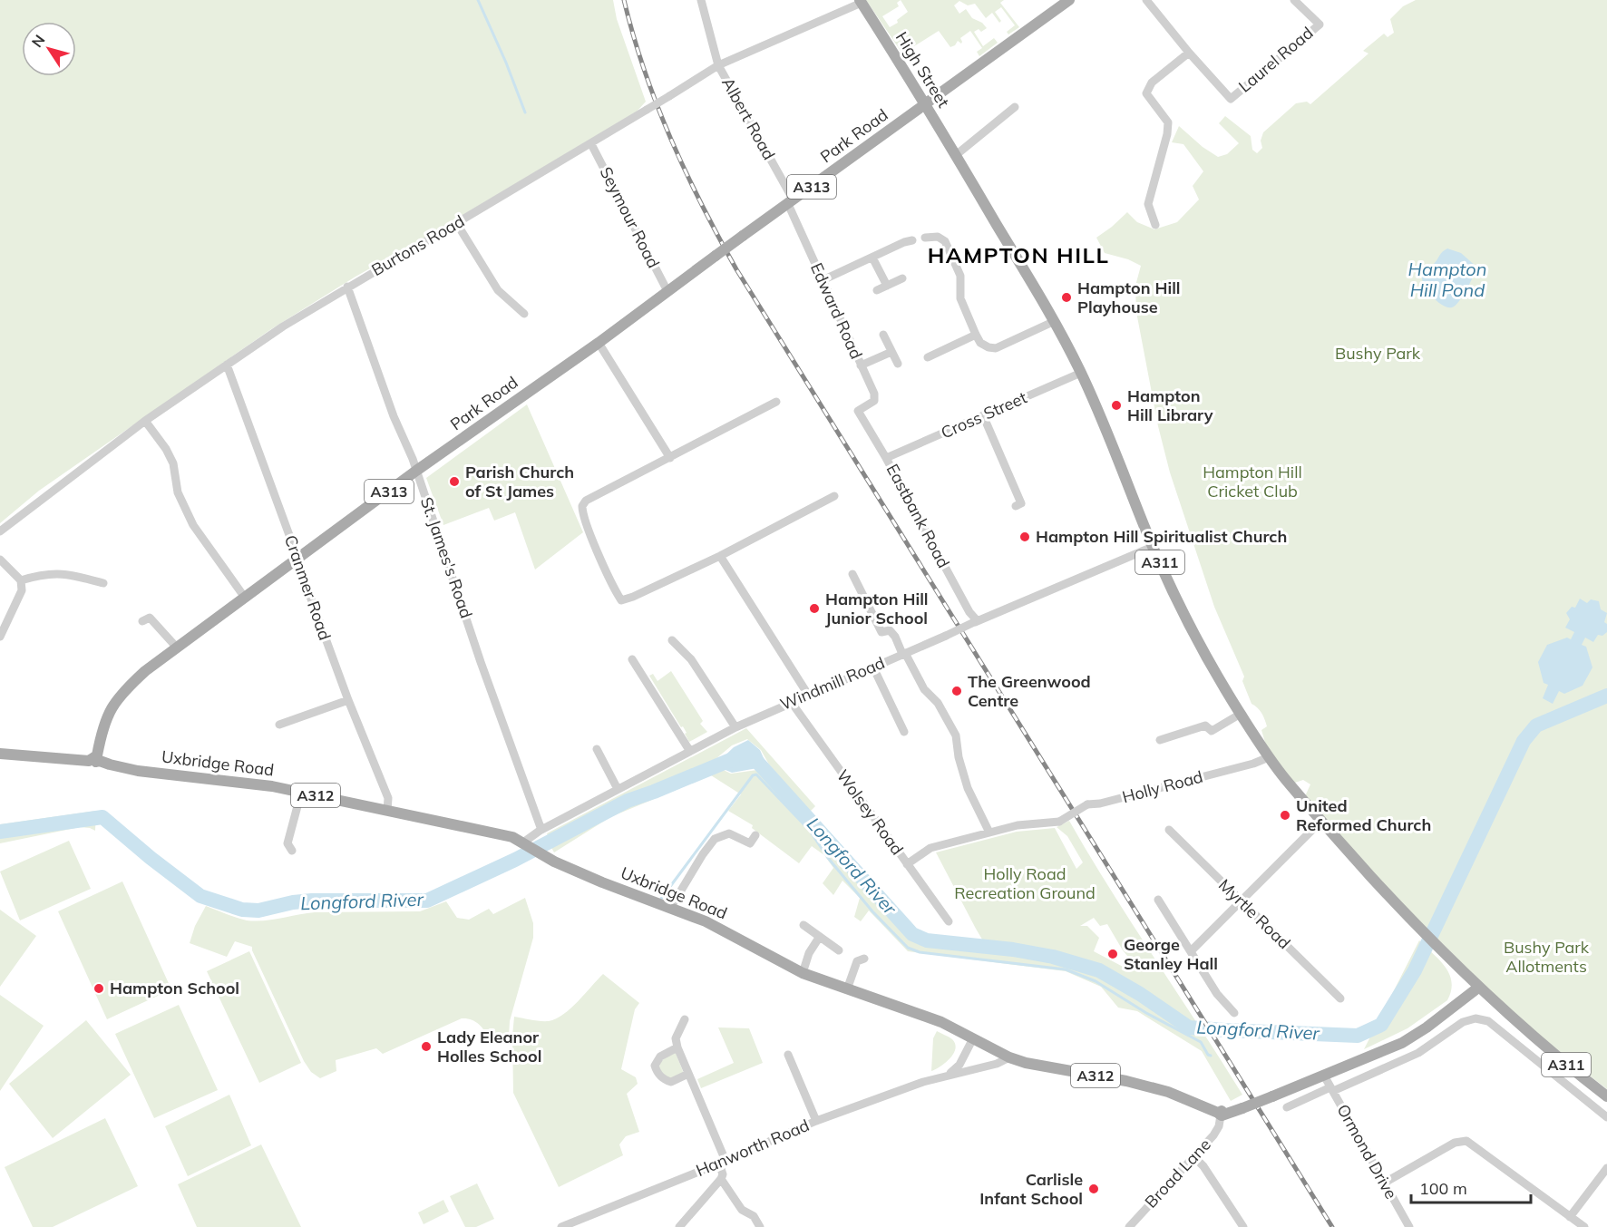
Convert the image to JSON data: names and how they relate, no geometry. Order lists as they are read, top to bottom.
{
  "streets": {
    "main road": [
      "High Street",
      "Park Road",
      "A313",
      "A311",
      "Uxbridge Road",
      "A312"
    ],
    "street": [
      "Laurel Road",
      "Albert Road",
      "Seymour Road",
      "Burtons Road",
      "Edward Road",
      "Cross Street",
      "Eastbank Road",
      "St. James's Road",
      "Cranmer Road",
      "Windmill Road",
      "Holly Road",
      "Wolsey Road",
      "Myrtle Road",
      "Hanworth Road",
      "Ormond Drive",
      "Broad Lane"
    ]
  },
  "crossings": [
    ["High Street", "Park Road"],
    ["High Street", "A313"],
    ["High Street", "Burtons Road"],
    ["High Street", "A311"],
    ["Albert Road", "Park Road"],
    ["Albert Road", "Burtons Road"],
    ["Albert Road", "Edward Road"],
    ["Park Road", "A313"],
    ["Park Road", "Seymour Road"],
    ["Park Road", "Edward Road"],
    ["Park Road", "St. James's Road"],
    ["Park Road", "Cranmer Road"],
    ["Park Road", "Uxbridge Road"],
    ["Seymour Road", "Burtons Road"],
    ["Burtons Road", "St. James's Road"],
    ["Burtons Road", "Cranmer Road"],
    ["Edward Road", "Eastbank Road"],
    ["Cross Street", "Eastbank Road"],
    ["Cross Street", "A311"],
    ["Eastbank Road", "Windmill Road"],
    ["St. James's Road", "Windmill Road"],
    ["A311", "Windmill Road"],
    ["A311", "Holly Road"],
    ["Cranmer Road", "Uxbridge Road"],
    ["Windmill Road", "Uxbridge Road"],
    ["Windmill Road", "Wolsey Road"],
    ["Uxbridge Road", "Hanworth Road"],
    ["Uxbridge Road", "Broad Lane"]
  ],
  "districts": ["HAMPTON HILL"],
  "water": ["Hampton Hill Pond", "Longford River"],
  "parks": [
    "Bushy Park",
    "Hampton Hill Cricket Club",
    "Holly Road Recreation Ground",
    "Bushy Park Allotments"
  ],
  "places": [
    "Hampton Hill Playhouse",
    "Hampton Hill Library",
    "Parish Church of St James",
    "Hampton Hill Spiritualist Church",
    "Hampton Hill Junior School",
    "The Greenwood Centre",
    "United Reformed Church",
    "George Stanley Hall",
    "Hampton School",
    "Lady Eleanor Holles School",
    "Carlisle Infant School"
  ],
  "scale_bar": "100 m",
  "north": "top left"
}
